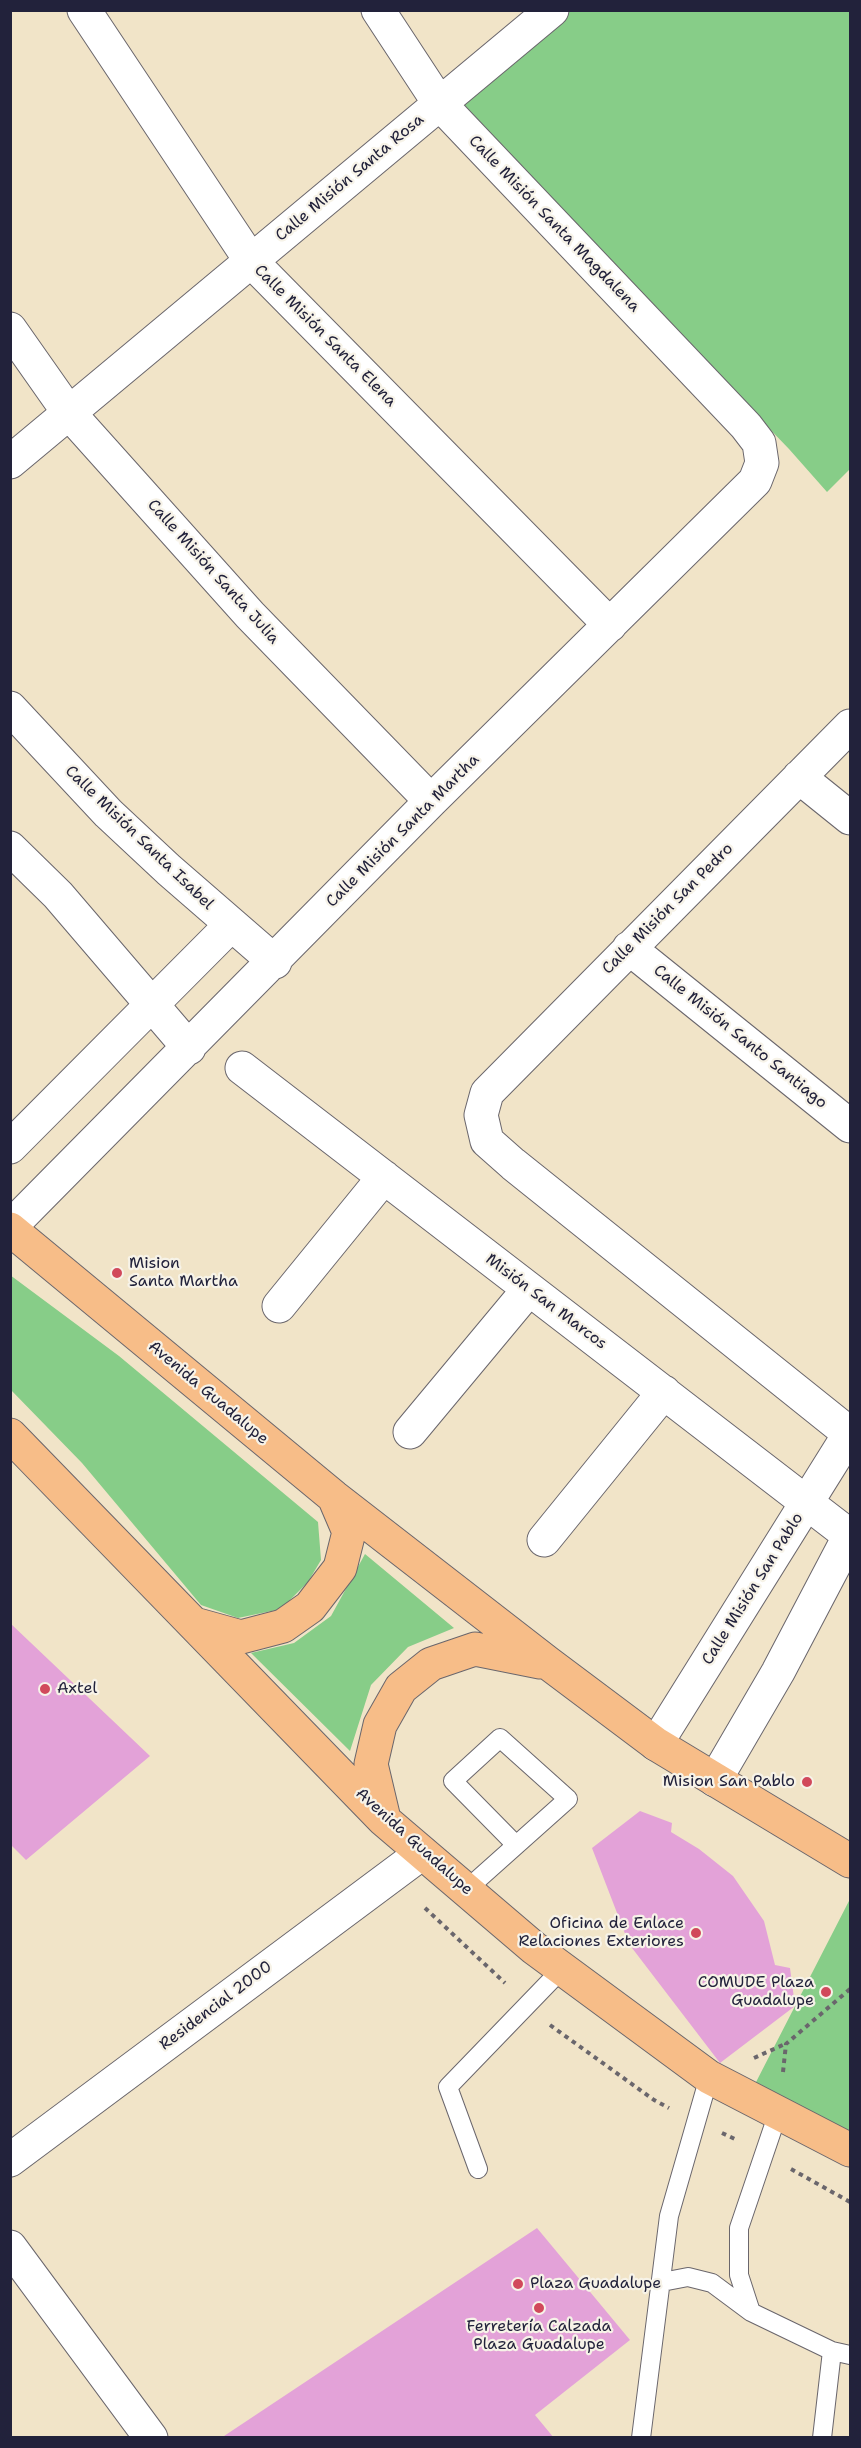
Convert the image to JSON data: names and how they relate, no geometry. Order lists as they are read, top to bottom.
{
  "streets": {
    "main road": ["Avenida Guadalupe"],
    "street": [
      "Calle Misión Santa Rosa",
      "Calle Misión Santa Magdalena",
      "Calle Misión Santa Elena",
      "Calle Misión Santa Julia",
      "Calle Misión Santa Martha",
      "Calle Misión Santa Isabel",
      "Calle Misión San Pedro",
      "Calle Misión Santo Santiago",
      "Misión San Marcos",
      "Calle Misión San Pablo",
      "Residencial 2000"
    ]
  },
  "crossings": [
    ["Calle Misión Santa Rosa", "Calle Misión Santa Magdalena"],
    ["Calle Misión Santa Rosa", "Calle Misión Santa Elena"],
    ["Calle Misión Santa Rosa", "Calle Misión Santa Julia"],
    ["Calle Misión Santa Magdalena", "Calle Misión Santa Martha"],
    ["Calle Misión Santa Elena", "Calle Misión Santa Martha"],
    ["Calle Misión Santa Julia", "Calle Misión Santa Martha"],
    ["Calle Misión Santa Martha", "Calle Misión Santa Isabel"],
    ["Calle Misión Santa Martha", "Avenida Guadalupe"],
    ["Calle Misión San Pedro", "Calle Misión Santo Santiago"],
    ["Calle Misión San Pedro", "Calle Misión San Pablo"],
    ["Misión San Marcos", "Calle Misión San Pablo"],
    ["Avenida Guadalupe", "Calle Misión San Pablo"],
    ["Avenida Guadalupe", "Residencial 2000"]
  ],
  "places": [
    "Mision Santa Martha",
    "Axtel",
    "Mision San Pablo",
    "Oficina de Enlace Relaciones Exteriores",
    "COMUDE Plaza Guadalupe",
    "Plaza Guadalupe",
    "Ferretería Calzada Plaza Guadalupe"
  ]
}
